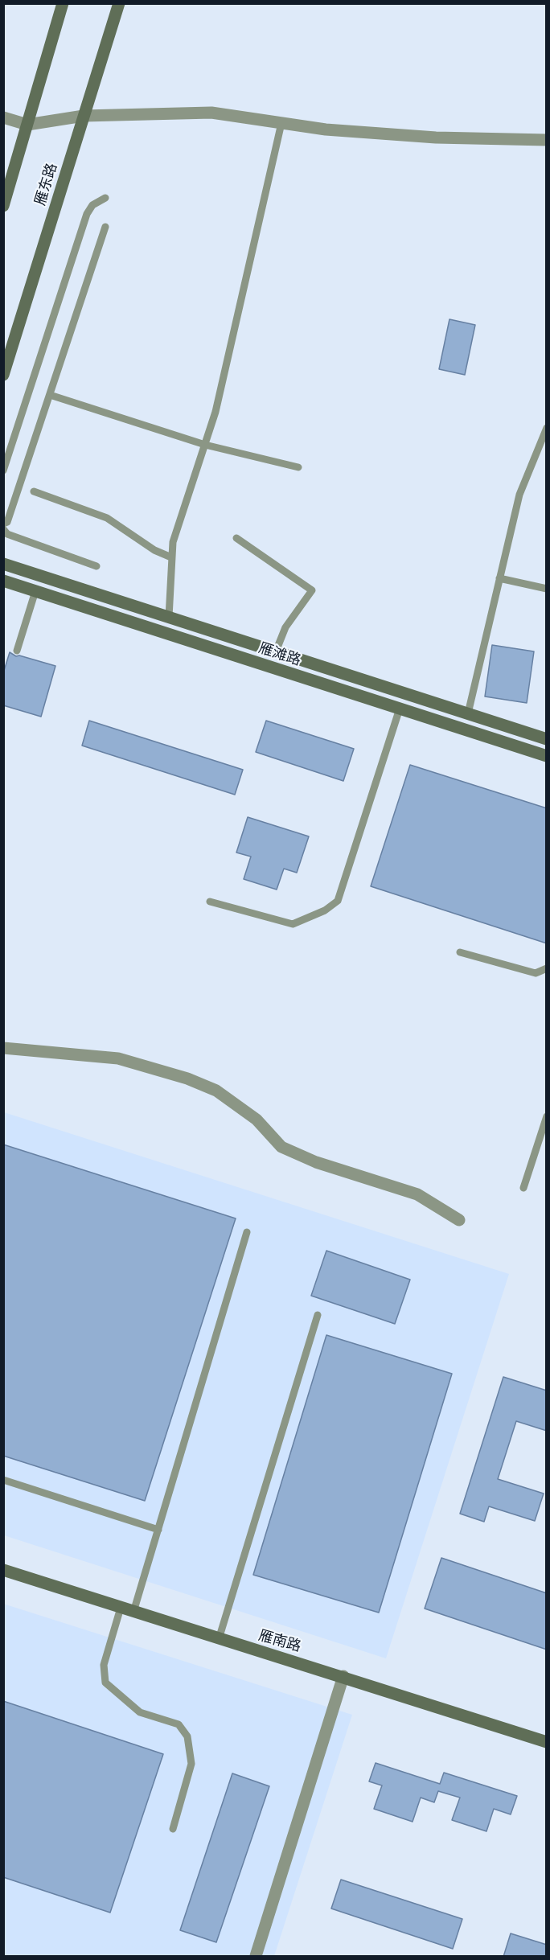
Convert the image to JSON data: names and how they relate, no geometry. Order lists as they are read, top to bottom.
{
  "streets": {
    "main road": ["雁东路", "雁滩路", "雁南路"]
  }
}
